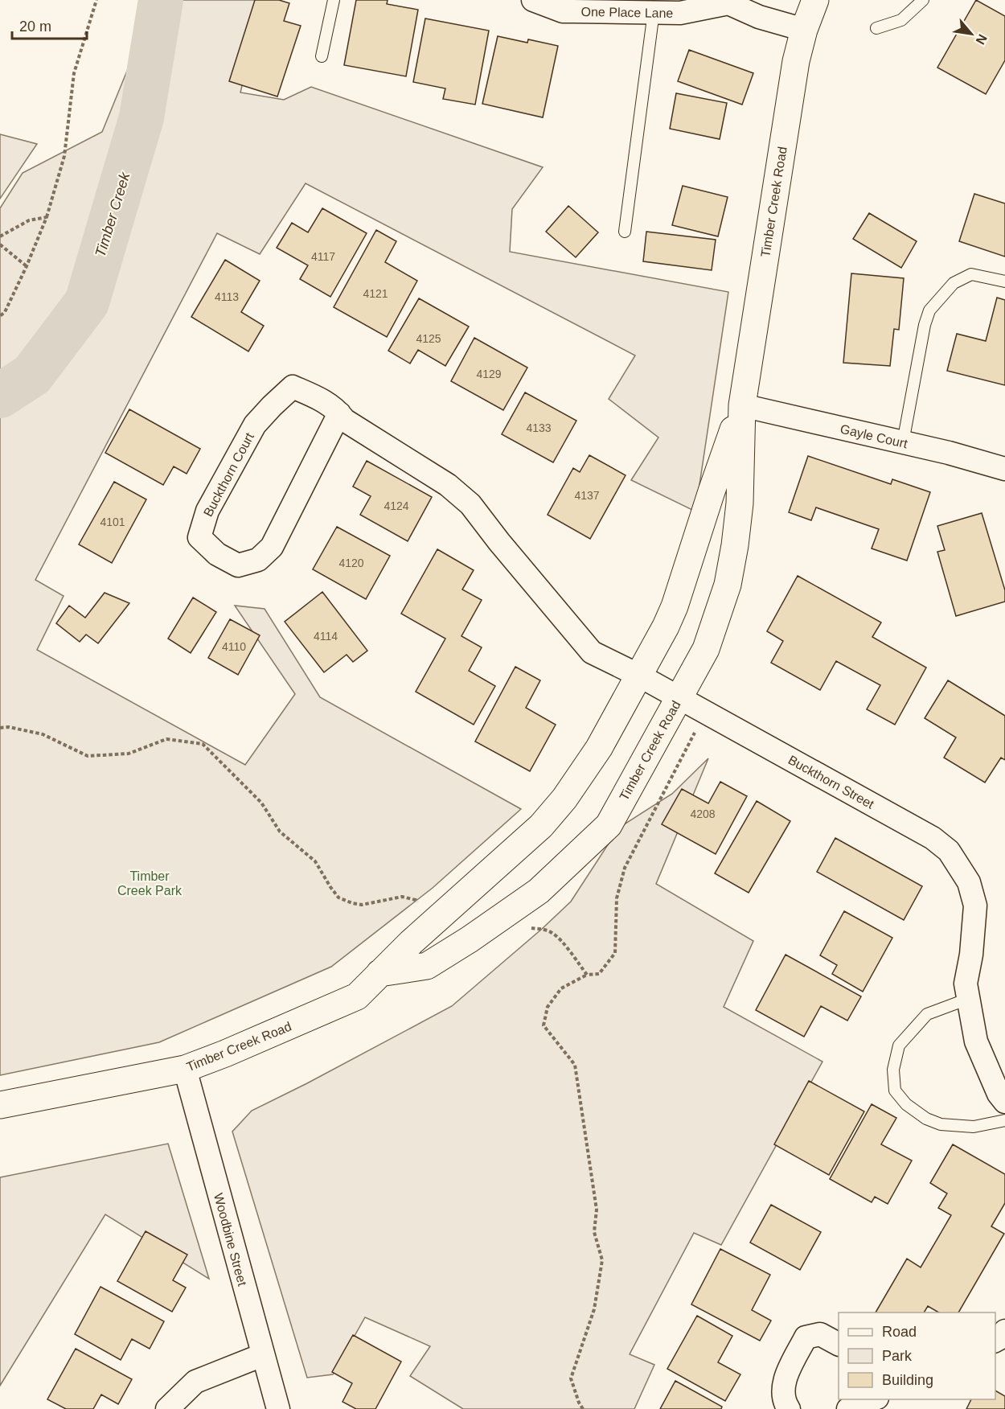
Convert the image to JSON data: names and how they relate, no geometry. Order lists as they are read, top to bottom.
{
  "streets": {
    "street": [
      "One Place Lane",
      "Timber Creek Road",
      "Gayle Court",
      "Buckthorn Court",
      "Buckthorn Street",
      "Woodbine Street"
    ]
  },
  "crossings": [
    ["One Place Lane", "Timber Creek Road"],
    ["Timber Creek Road", "Gayle Court"],
    ["Timber Creek Road", "Buckthorn Court"],
    ["Timber Creek Road", "Buckthorn Street"],
    ["Timber Creek Road", "Woodbine Street"],
    ["Buckthorn Court", "Buckthorn Street"]
  ],
  "water": ["Timber Creek"],
  "parks": ["Timber Creek Park"],
  "house_numbers": [
    "4117",
    "4121",
    "4113",
    "4125",
    "4129",
    "4133",
    "4137",
    "4124",
    "4101",
    "4120",
    "4114",
    "4110",
    "4208"
  ],
  "legend": ["Road", "Park", "Building"],
  "scale_bar": "20 m",
  "north": "bottom right"
}
